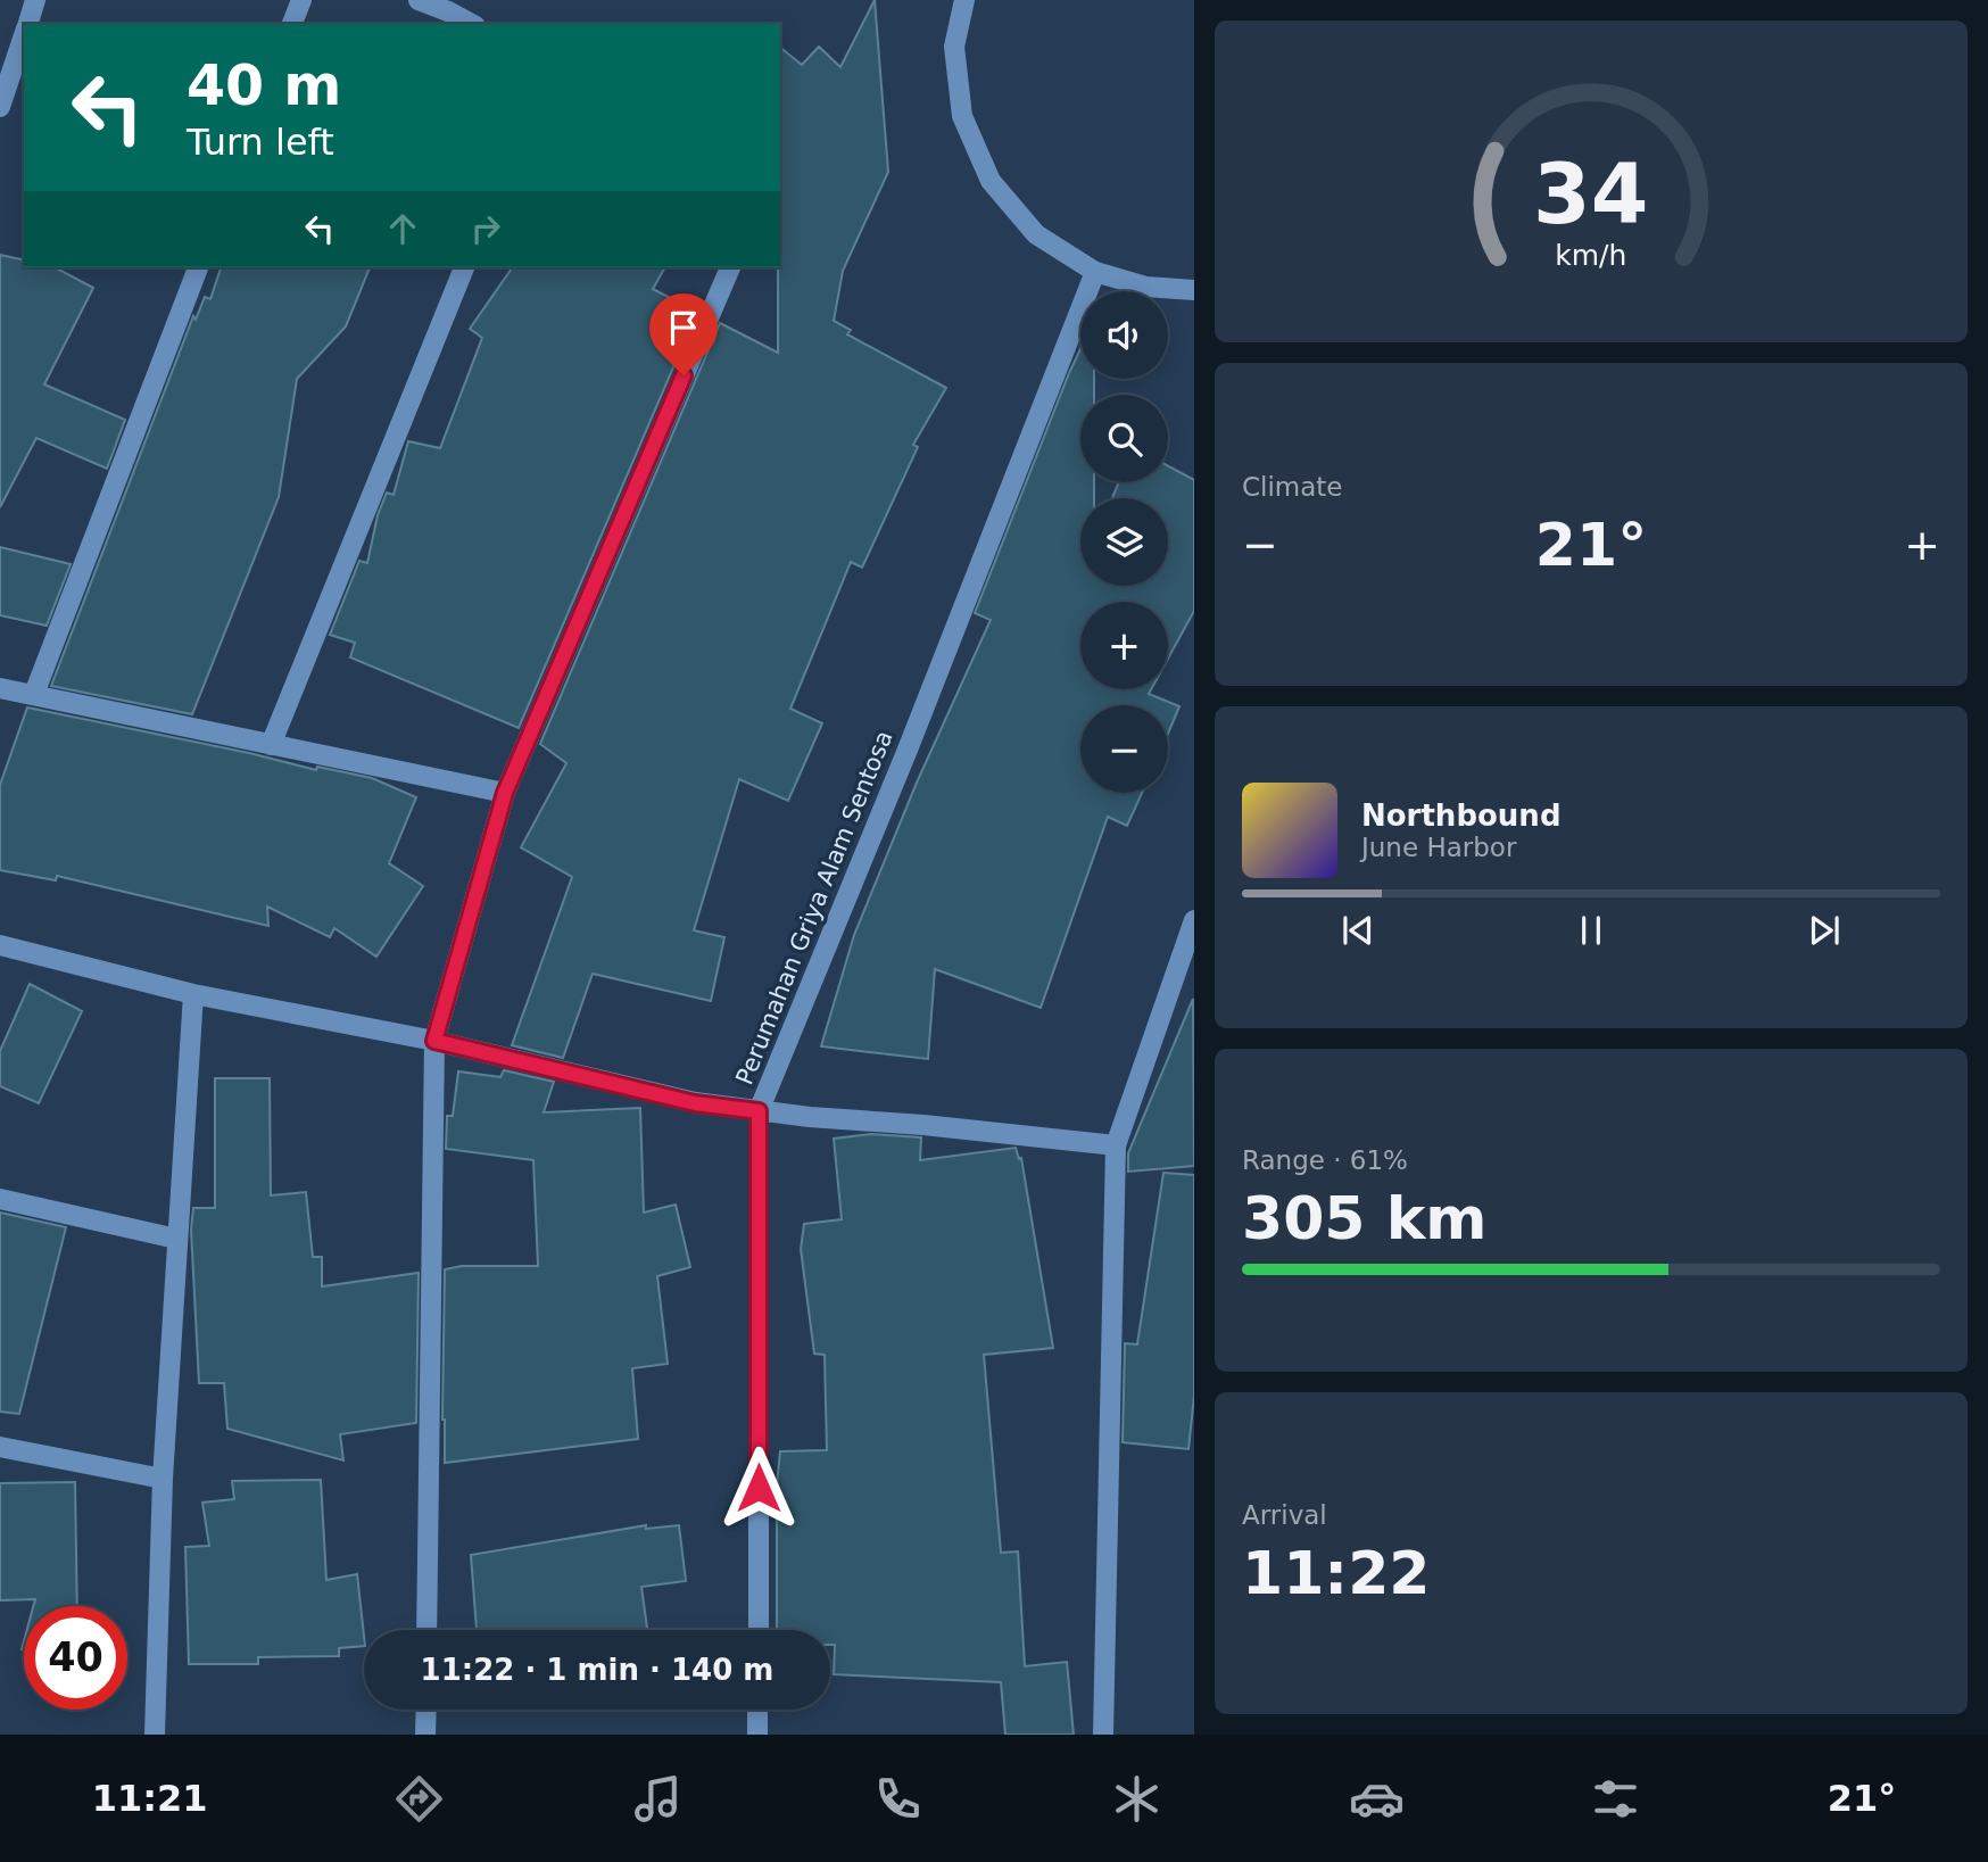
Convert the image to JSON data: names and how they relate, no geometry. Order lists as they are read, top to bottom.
{
  "streets": {
    "street": ["Perumahan Griya Alam Sentosa"]
  },
  "page": {
    "turn": ["40 m", "Turn left"],
    "map_buttons": ["+", "−"],
    "tile": [
      "Climate",
      ["Range · 61%", "305 km"],
      ["Arrival", "11:22"]
    ],
    "heat": ["−", "21°", "+"],
    "song": ["Northbound", "June Harbor"],
    "limit": "40",
    "trip": "11:22 · 1 min · 140 m",
    "tabs": ["11:21", "21°"],
    "gauge": ["34", "km/h"]
  }
}
